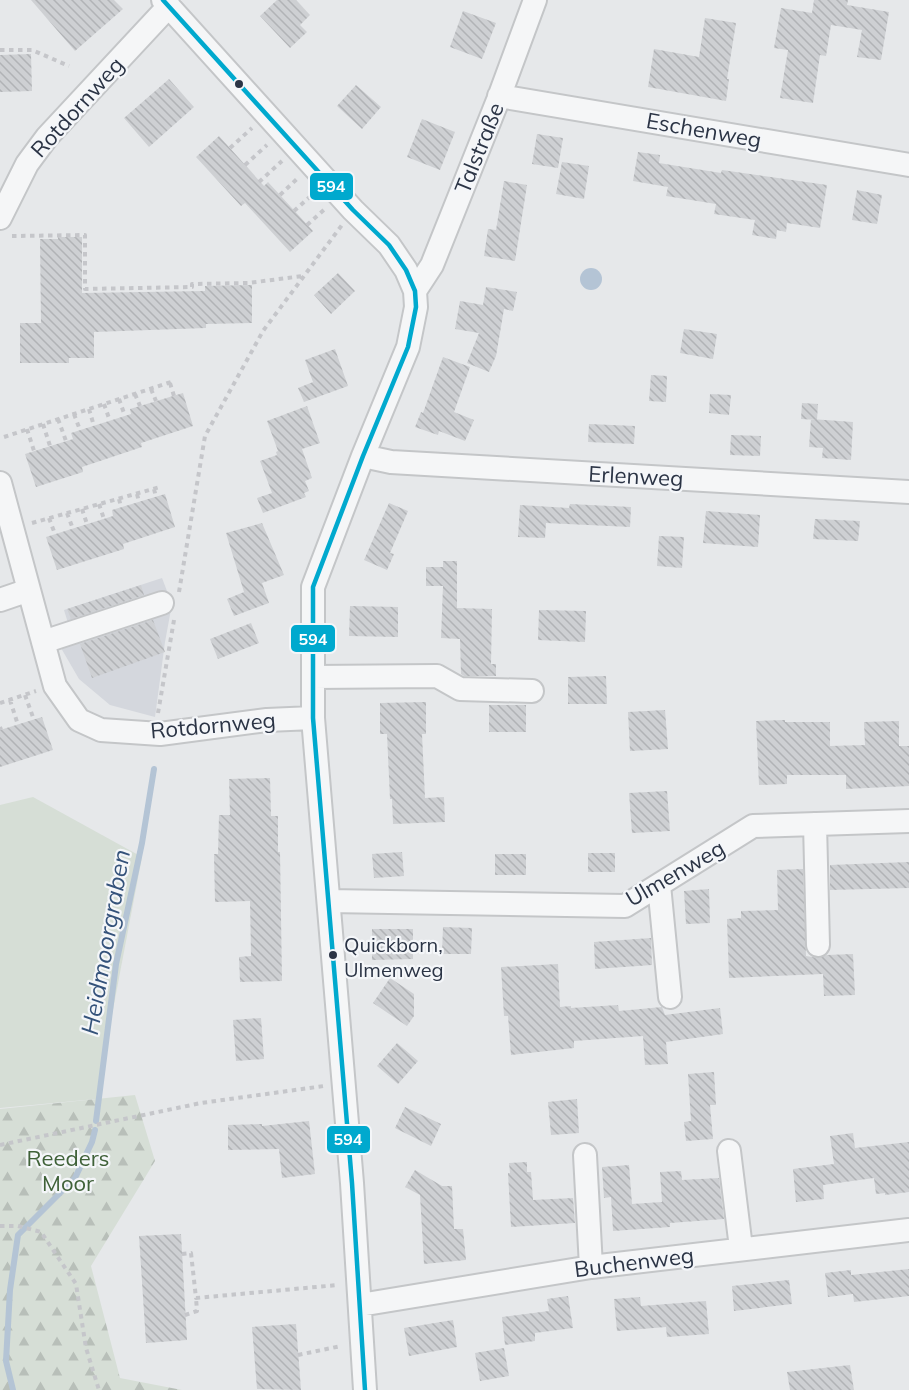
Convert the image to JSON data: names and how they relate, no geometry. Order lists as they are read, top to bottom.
{
  "streets": {
    "street": [
      "Rotdornweg",
      "Eschenweg",
      "Talstraße",
      "Erlenweg",
      "Ulmenweg",
      "Buchenweg"
    ]
  },
  "crossings": [
    ["Eschenweg", "Talstraße"]
  ],
  "water": ["Heidmoorgraben"],
  "parks": ["Reeders Moor"],
  "places": ["Quickborn, Ulmenweg"],
  "lines": ["transit line 594"]
}
